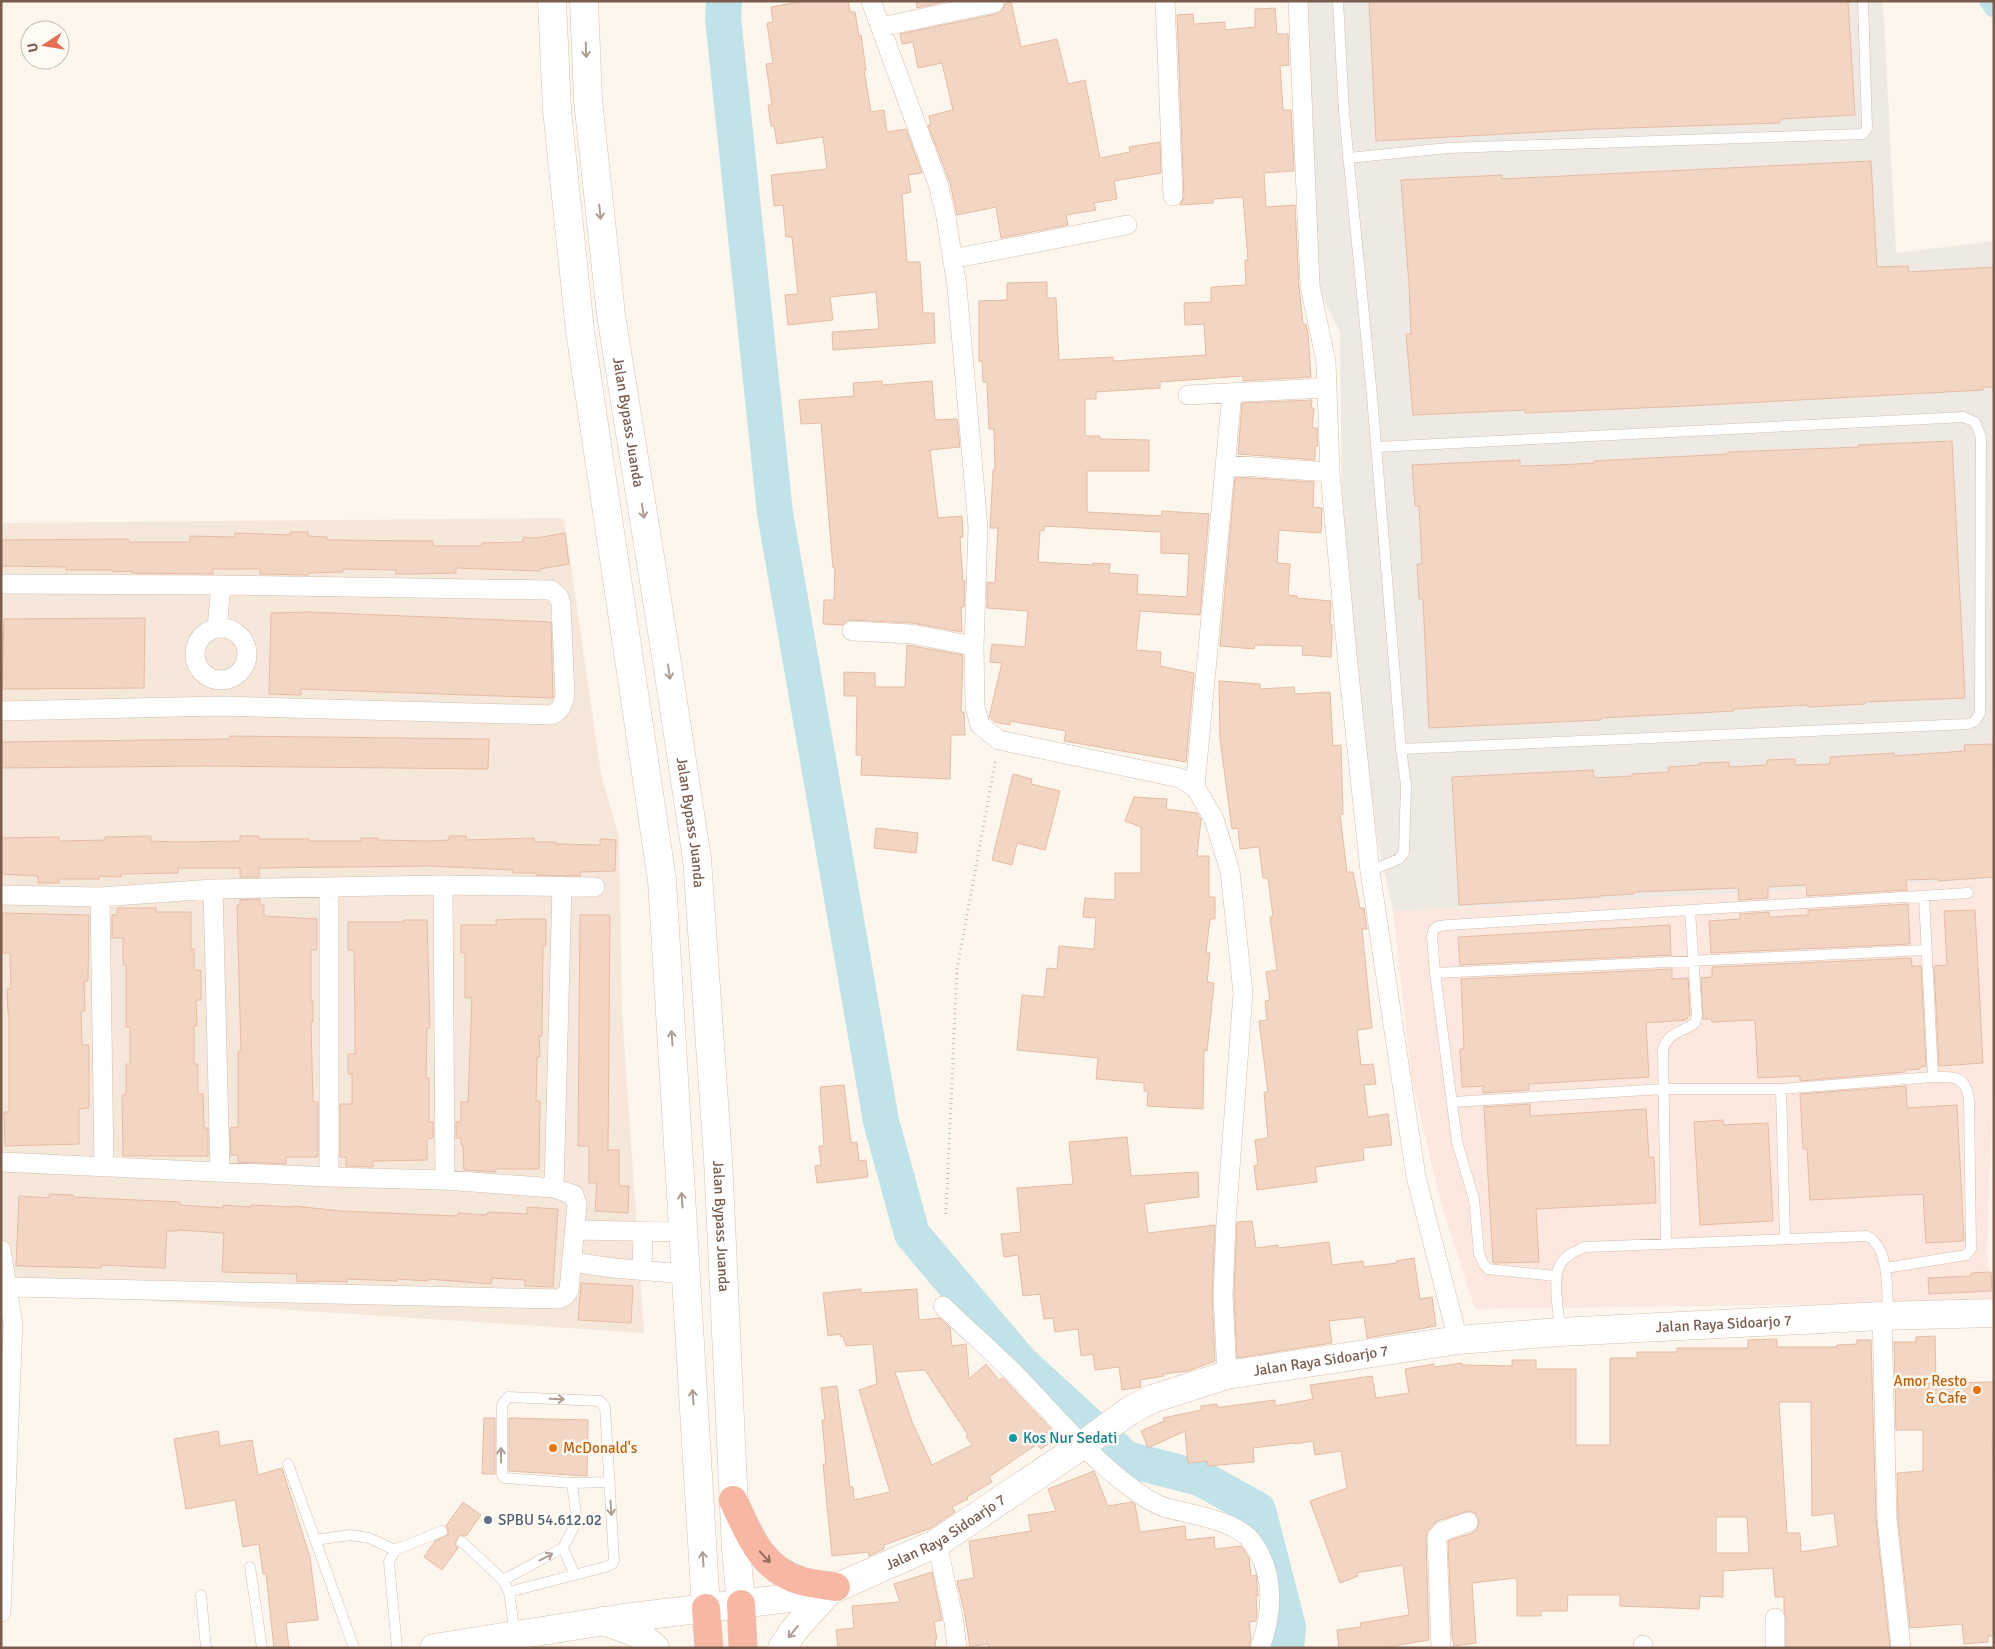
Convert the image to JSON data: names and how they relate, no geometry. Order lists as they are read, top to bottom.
{
  "streets": {
    "highway": ["Jalan Bypass Juanda"],
    "main road": ["Jalan Raya Sidoarjo 7"]
  },
  "crossings": [
    ["Jalan Bypass Juanda", "Jalan Raya Sidoarjo 7"]
  ],
  "places": [
    "Amor Resto & Cafe",
    "Kos Nur Sedati",
    "McDonald's",
    "SPBU 54.612.02"
  ],
  "north": "left"
}
